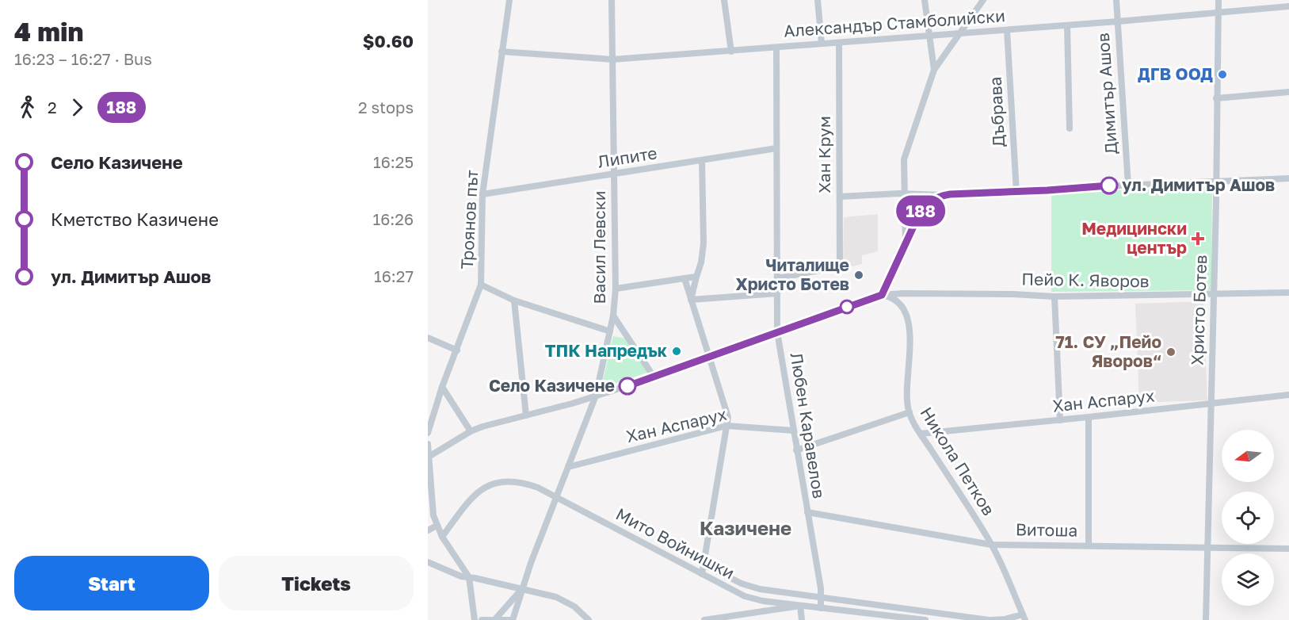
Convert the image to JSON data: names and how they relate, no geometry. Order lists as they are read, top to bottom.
{
  "streets": {
    "street": [
      "Александър Стамболийски",
      "Димитър Ашов",
      "Дъбрава",
      "Хан Крум",
      "Липите",
      "Троянов път",
      "Васил Левски",
      "Пейо К. Яворов",
      "Христо Ботев",
      "Хан Аспарух",
      "Любен Каравелов",
      "Никола Петков",
      "Витоша",
      "Мито Войнишки"
    ]
  },
  "crossings": [
    ["Александър Стамболийски", "Димитър Ашов"],
    ["Александър Стамболийски", "Дъбрава"],
    ["Александър Стамболийски", "Хан Крум"],
    ["Александър Стамболийски", "Троянов път"],
    ["Александър Стамболийски", "Васил Левски"],
    ["Александър Стамболийски", "Христо Ботев"],
    ["Александър Стамболийски", "Любен Каравелов"],
    ["Хан Крум", "Любен Каравелов"],
    ["Липите", "Троянов път"],
    ["Липите", "Васил Левски"],
    ["Липите", "Любен Каравелов"],
    ["Васил Левски", "Пейо К. Яворов"],
    ["Васил Левски", "Хан Аспарух"],
    ["Васил Левски", "Мито Войнишки"],
    ["Пейо К. Яворов", "Христо Ботев"],
    ["Пейо К. Яворов", "Любен Каравелов"],
    ["Пейо К. Яворов", "Никола Петков"],
    ["Христо Ботев", "Хан Аспарух"],
    ["Христо Ботев", "Витоша"],
    ["Хан Аспарух", "Любен Каравелов"],
    ["Хан Аспарух", "Никола Петков"],
    ["Любен Каравелов", "Витоша"],
    ["Любен Каравелов", "Мито Войнишки"],
    ["Никола Петков", "Витоша"],
    ["Никола Петков", "Мито Войнишки"]
  ],
  "districts": ["Казичене"],
  "places": {
    "other": [
      "ДГВ ООД",
      "ул. Димитър Ашов",
      "Читалище Христо Ботев",
      "ТПК Напредък",
      "71. СУ „Пейо Яворов“",
      "Село Казичене"
    ],
    "health": ["Медицински център"]
  },
  "lines": ["bus line 188"],
  "north": "left",
  "page": {
    "heading": ["4 min", "16:23 – 16:27 · Bus", "$0.60"],
    "on_map": "188",
    "legs": ["2", "188", "2 stops"],
    "list": [
      {
        "name": "Село Казичене",
        "value": "16:25"
      },
      {
        "name": "Кметство Казичене",
        "value": "16:26"
      },
      {
        "name": "ул. Димитър Ашов",
        "value": "16:27"
      }
    ],
    "buttons": ["Start", "Tickets"]
  }
}
